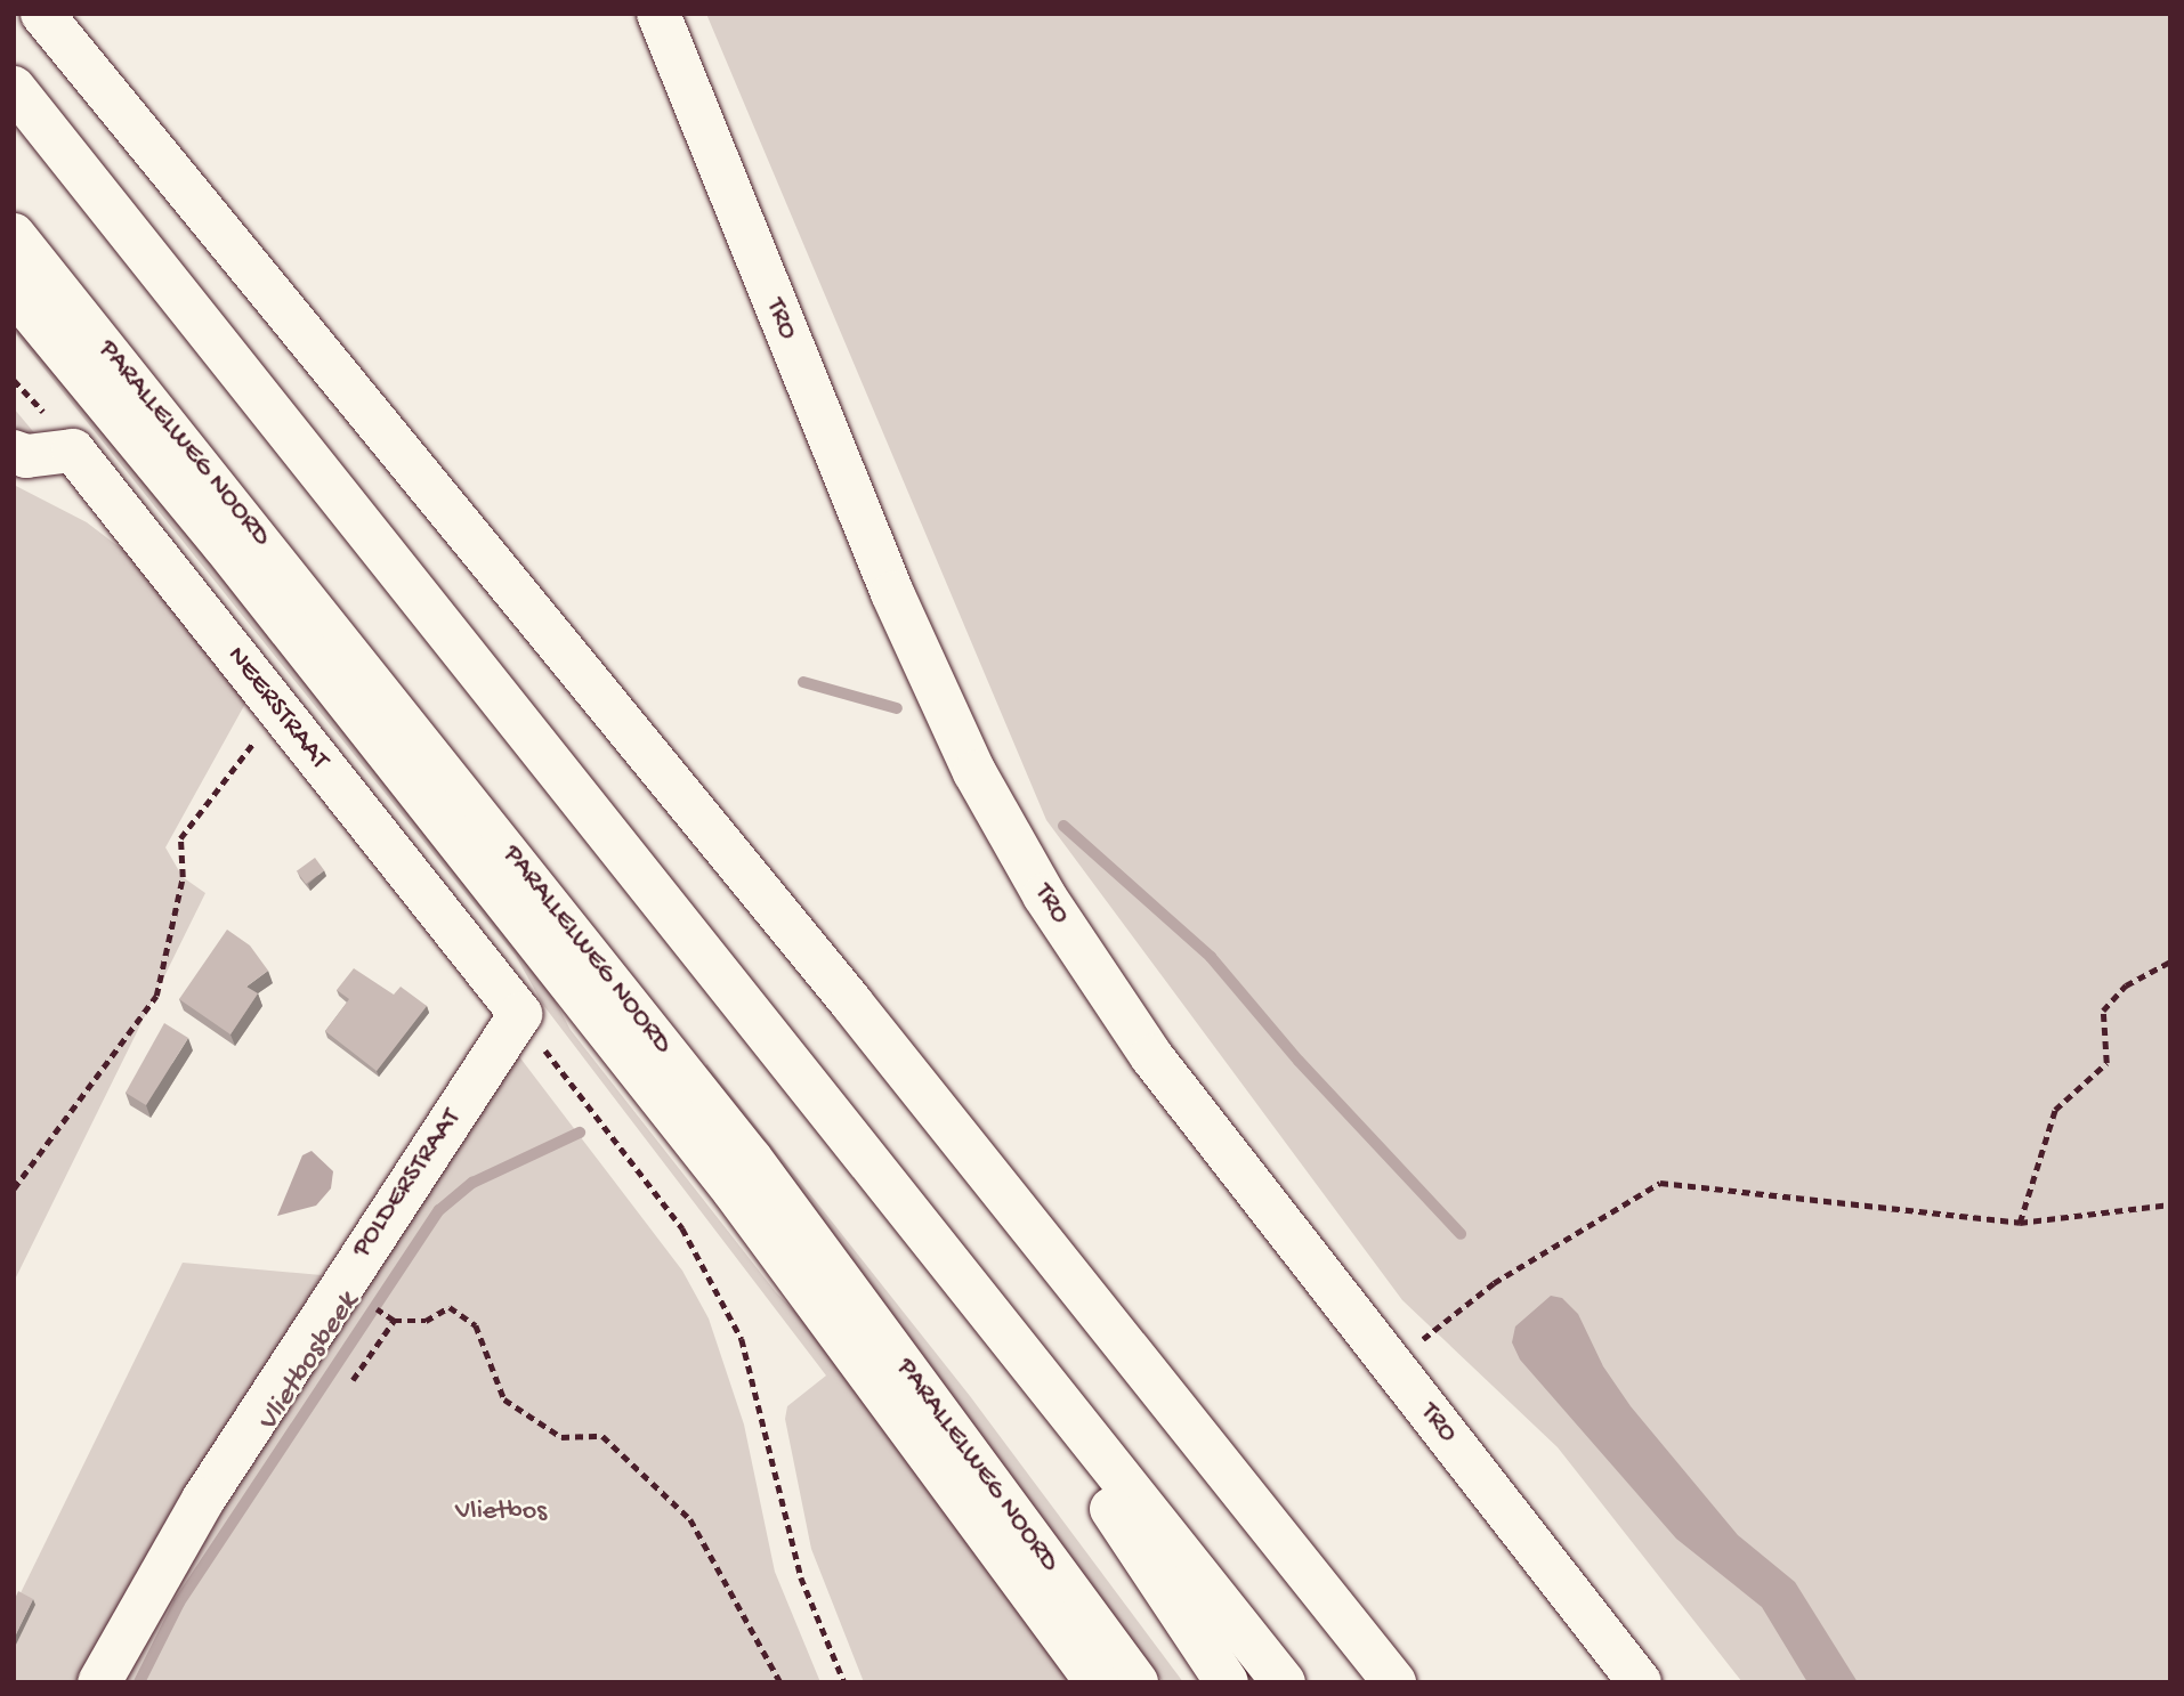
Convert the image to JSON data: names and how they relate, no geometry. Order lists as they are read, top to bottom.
{
  "streets": {
    "main road": [
      "TRO",
      "PARALLELWEG NOORD",
      "NEERSTRAAT",
      "POLDERSTRAAT"
    ]
  },
  "crossings": [
    ["NEERSTRAAT", "POLDERSTRAAT"]
  ],
  "water": ["Vlietbosbeek"],
  "parks": ["Vlietbos"]
}
